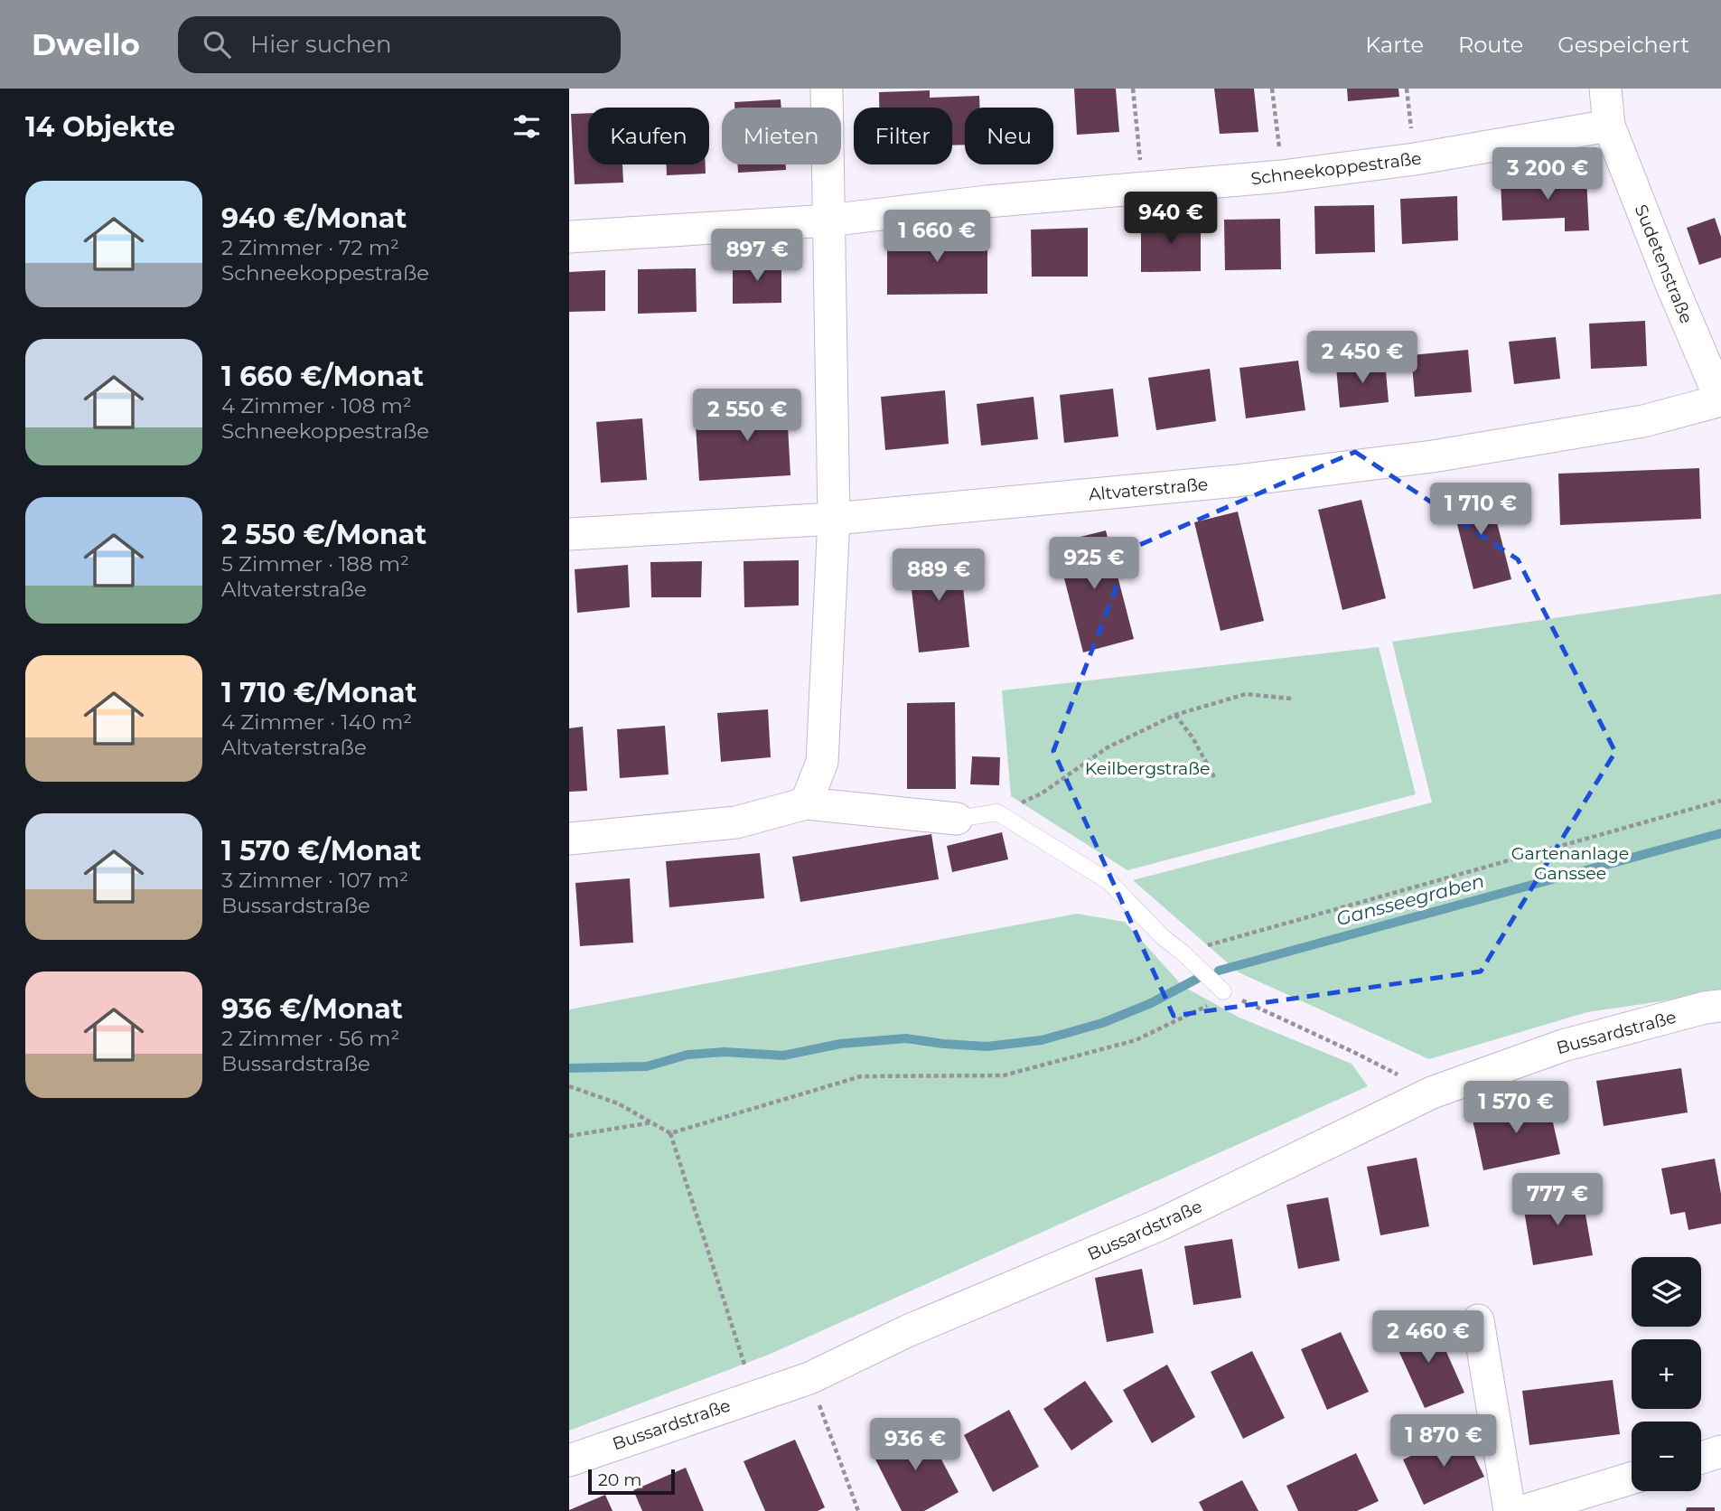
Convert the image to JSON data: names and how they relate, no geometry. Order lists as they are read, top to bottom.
{
  "streets": {
    "street": [
      "Schneekoppestraße",
      "Sudetenstraße",
      "Altvaterstraße",
      "Bussardstraße"
    ]
  },
  "crossings": [
    ["Schneekoppestraße", "Sudetenstraße"],
    ["Sudetenstraße", "Altvaterstraße"]
  ],
  "water": ["Gansseegraben"],
  "parks": ["Keilbergstraße", "Gartenanlage Ganssee"],
  "scale_bar": "20 m",
  "page": {
    "header": "Dwello",
    "search": "Hier suchen",
    "nav": ["Karte", "Route", "Gespeichert"],
    "heading": "14 Objekte",
    "chip": [
      "Kaufen",
      "Mieten",
      "Filter",
      "Neu"
    ],
    "price": [
      "3 200 €",
      "940 €",
      "1 660 €",
      "897 €",
      "2 450 €",
      "2 550 €",
      "1 710 €",
      "925 €",
      "889 €",
      "1 570 €",
      "777 €",
      "2 460 €",
      "1 870 €",
      "936 €"
    ],
    "list": [
      {
        "name": "940 €/Monat",
        "note": "2 Zimmer · 72 m² · Schneekoppestraße"
      },
      {
        "name": "1 660 €/Monat",
        "note": "4 Zimmer · 108 m² · Schneekoppestraße"
      },
      {
        "name": "2 550 €/Monat",
        "note": "5 Zimmer · 188 m² · Altvaterstraße"
      },
      {
        "name": "1 710 €/Monat",
        "note": "4 Zimmer · 140 m² · Altvaterstraße"
      },
      {
        "name": "1 570 €/Monat",
        "note": "3 Zimmer · 107 m² · Bussardstraße"
      },
      {
        "name": "936 €/Monat",
        "note": "2 Zimmer · 56 m² · Bussardstraße"
      }
    ],
    "map_buttons": ["+", "−"],
    "scale": "20 m"
  }
}
